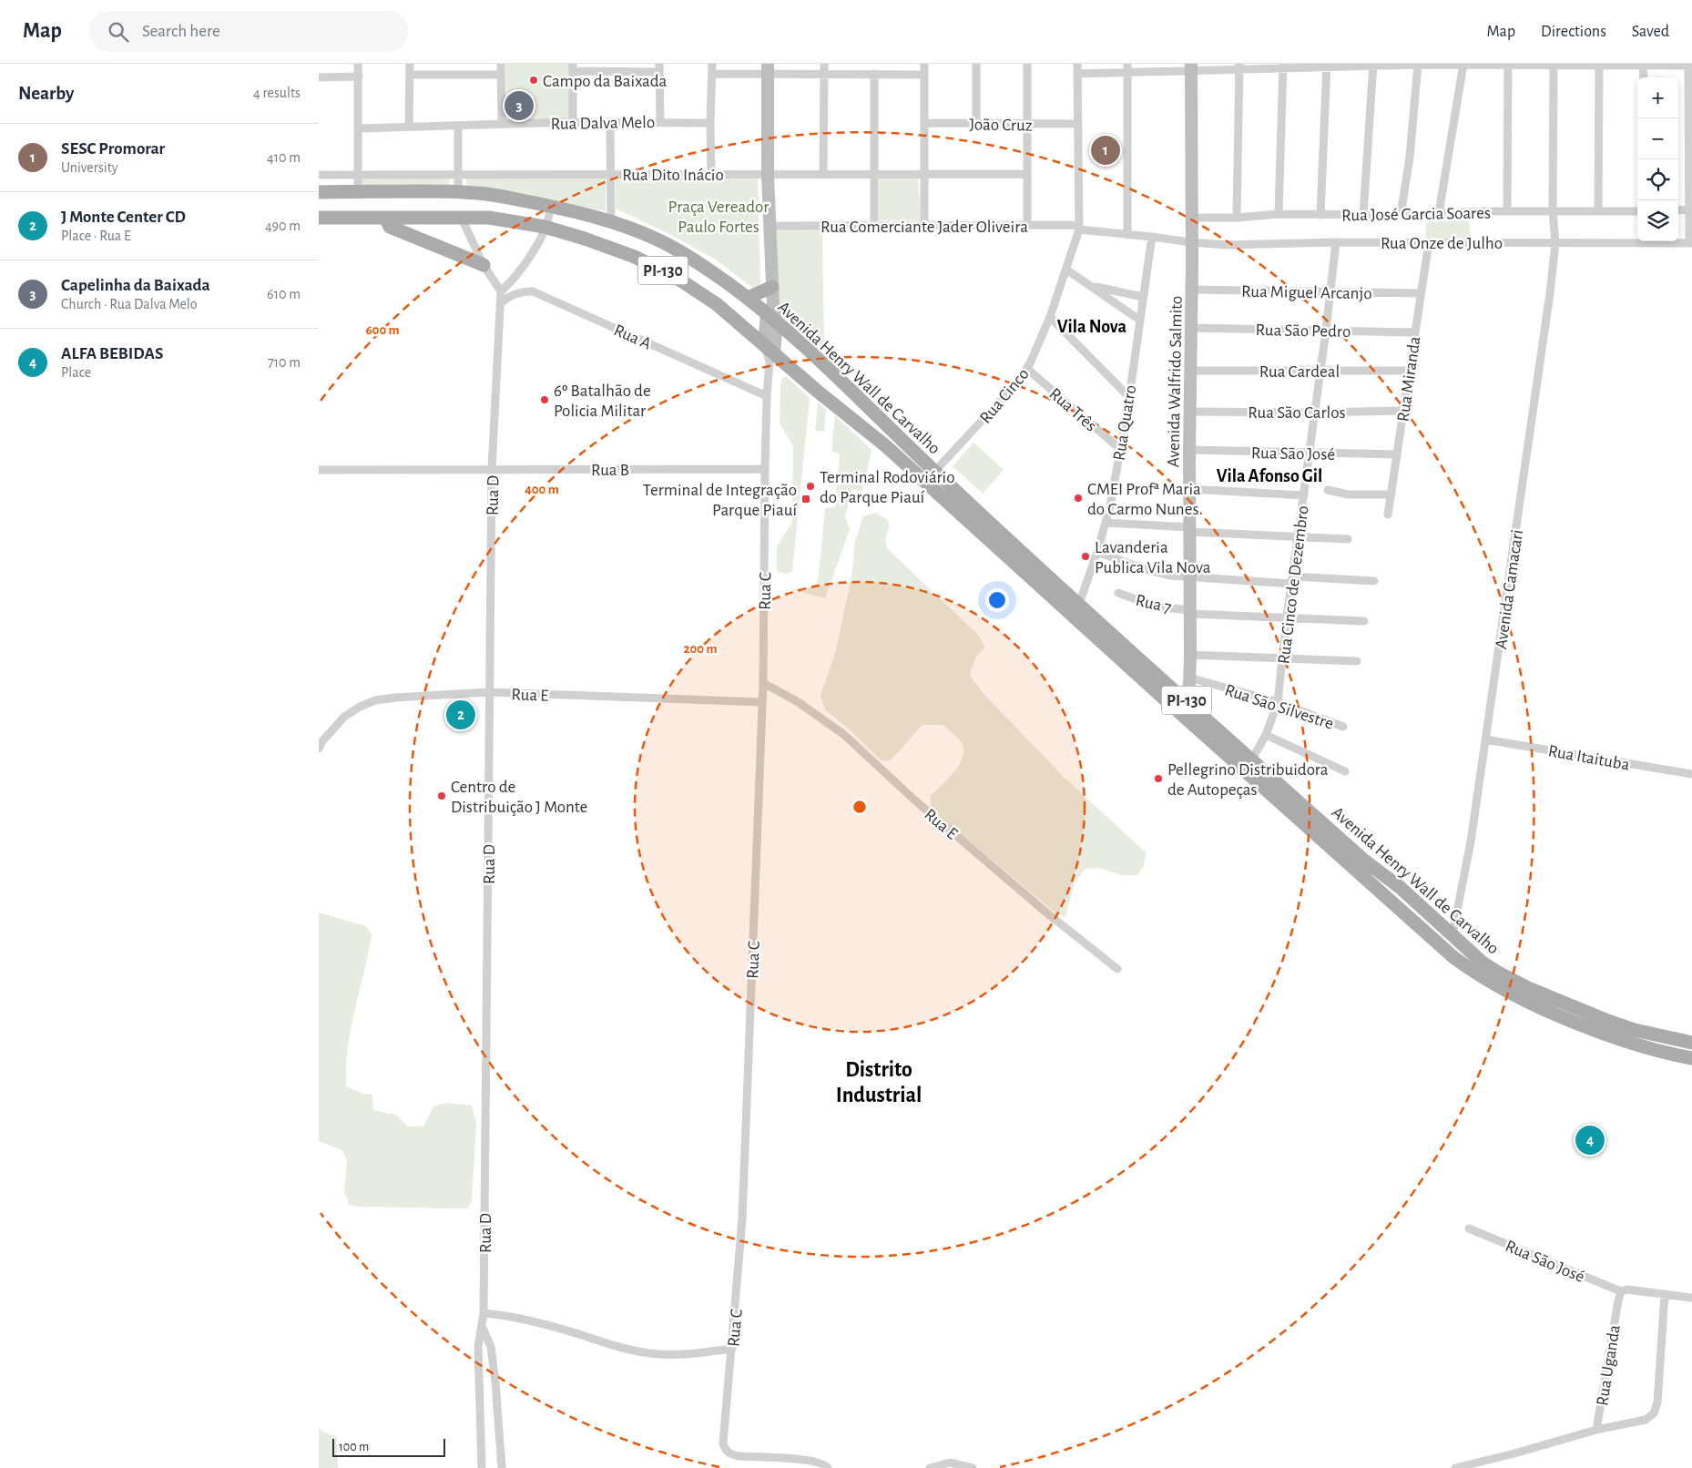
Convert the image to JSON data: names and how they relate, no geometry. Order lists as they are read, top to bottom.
{
  "streets": {
    "main road": ["PI-130", "Avenida Henry Wall de Carvalho"],
    "street": [
      "Rua Dalva Melo",
      "João Cruz",
      "Rua Dito Inácio",
      "Rua José Garcia Soares",
      "Rua Comerciante Jader Oliveira",
      "Rua Onze de Julho",
      "Rua Miguel Arcanjo",
      "Rua São Pedro",
      "Rua A",
      "Rua Cardeal",
      "Rua Miranda",
      "Avenida Walfrido Salmito",
      "Rua Cinco",
      "Rua Três",
      "Rua São Carlos",
      "Rua Quatro",
      "Rua São José",
      "Rua B",
      "Rua D",
      "Rua Cinco de Dezembro",
      "Avenida Camacari",
      "Rua C",
      "Rua 7",
      "Rua E",
      "Rua São Silvestre",
      "Rua Itaituba",
      "Rua Uganda"
    ]
  },
  "crossings": [
    ["João Cruz", "Rua Cinco"],
    ["Rua José Garcia Soares", "Avenida Walfrido Salmito"],
    ["Rua José Garcia Soares", "Avenida Camacari"],
    ["Rua Comerciante Jader Oliveira", "Rua Onze de Julho"],
    ["Rua Comerciante Jader Oliveira", "Avenida Walfrido Salmito"],
    ["Rua Comerciante Jader Oliveira", "Rua Cinco"],
    ["Rua Comerciante Jader Oliveira", "Rua Quatro"],
    ["Rua Onze de Julho", "Rua Miranda"],
    ["Rua Onze de Julho", "Avenida Walfrido Salmito"],
    ["Rua Onze de Julho", "Rua Cinco de Dezembro"],
    ["Rua Onze de Julho", "Avenida Camacari"],
    ["Rua Miguel Arcanjo", "Rua Miranda"],
    ["Rua Miguel Arcanjo", "Avenida Walfrido Salmito"],
    ["Rua Miguel Arcanjo", "Rua Cinco de Dezembro"],
    ["Rua São Pedro", "Rua Miranda"],
    ["Rua São Pedro", "Avenida Walfrido Salmito"],
    ["Rua São Pedro", "Rua Cinco de Dezembro"],
    ["Rua A", "Rua D"],
    ["Rua A", "Rua C"],
    ["Rua Cardeal", "Rua Miranda"],
    ["Rua Cardeal", "Avenida Walfrido Salmito"],
    ["Rua Cardeal", "Rua Cinco de Dezembro"],
    ["Avenida Henry Wall de Carvalho", "Avenida Walfrido Salmito"],
    ["Avenida Henry Wall de Carvalho", "Rua Cinco"],
    ["Avenida Henry Wall de Carvalho", "Rua Quatro"],
    ["Avenida Henry Wall de Carvalho", "Rua Cinco de Dezembro"],
    ["Avenida Henry Wall de Carvalho", "Avenida Camacari"],
    ["Avenida Henry Wall de Carvalho", "Rua C"],
    ["Rua Miranda", "Rua São Carlos"],
    ["Rua Miranda", "Rua São José"],
    ["Avenida Walfrido Salmito", "Rua São Carlos"],
    ["Avenida Walfrido Salmito", "Rua São José"],
    ["Avenida Walfrido Salmito", "Rua 7"],
    ["Avenida Walfrido Salmito", "Rua São Silvestre"],
    ["Rua Cinco", "Rua Três"],
    ["Rua Três", "Rua Quatro"],
    ["Rua São Carlos", "Rua Cinco de Dezembro"],
    ["Rua São José", "Rua Cinco de Dezembro"],
    ["Rua São José", "Rua Uganda"],
    ["Rua B", "Rua D"],
    ["Rua B", "Rua C"],
    ["Rua D", "Rua E"],
    ["Rua Cinco de Dezembro", "Rua 7"],
    ["Rua Cinco de Dezembro", "Rua São Silvestre"],
    ["Avenida Camacari", "Rua Itaituba"],
    ["Rua C", "Rua E"]
  ],
  "districts": ["Vila Nova", "Vila Afonso Gil", "Distrito Industrial"],
  "parks": ["Praça Vereador Paulo Fortes"],
  "places": {
    "other": [
      "Campo da Baixada",
      "6º Batalhão de Policia Militar",
      "Terminal Rodoviário do Parque Piauí",
      "CMEI Profª Maria do Carmo Nunes",
      "Lavanderia Publica Vila Nova",
      "Pellegrino Distribuidora de Autopeças",
      "Centro de Distribuição J Monte"
    ],
    "transit": ["Terminal de Integração Parque Piauí"]
  },
  "scale_bar": "100 m",
  "page": {
    "header": "Map",
    "search": "Search here",
    "nav": ["Map", "Directions", "Saved"],
    "heading": ["Nearby", "4 results"],
    "map_buttons": ["+", "−"],
    "pins": [
      "3",
      "1",
      "2",
      "4"
    ],
    "list": [
      {
        "mark": "1",
        "name": "SESC Promorar",
        "note": "University",
        "value": "410 m"
      },
      {
        "mark": "2",
        "name": "J Monte Center CD",
        "note": "Place · Rua E",
        "value": "490 m"
      },
      {
        "mark": "3",
        "name": "Capelinha da Baixada",
        "note": "Church · Rua Dalva Melo",
        "value": "610 m"
      },
      {
        "mark": "4",
        "name": "ALFA BEBIDAS",
        "note": "Place",
        "value": "710 m"
      }
    ],
    "scale": "100 m"
  },
  "rings": ["600 m", "400 m", "200 m"]
}
